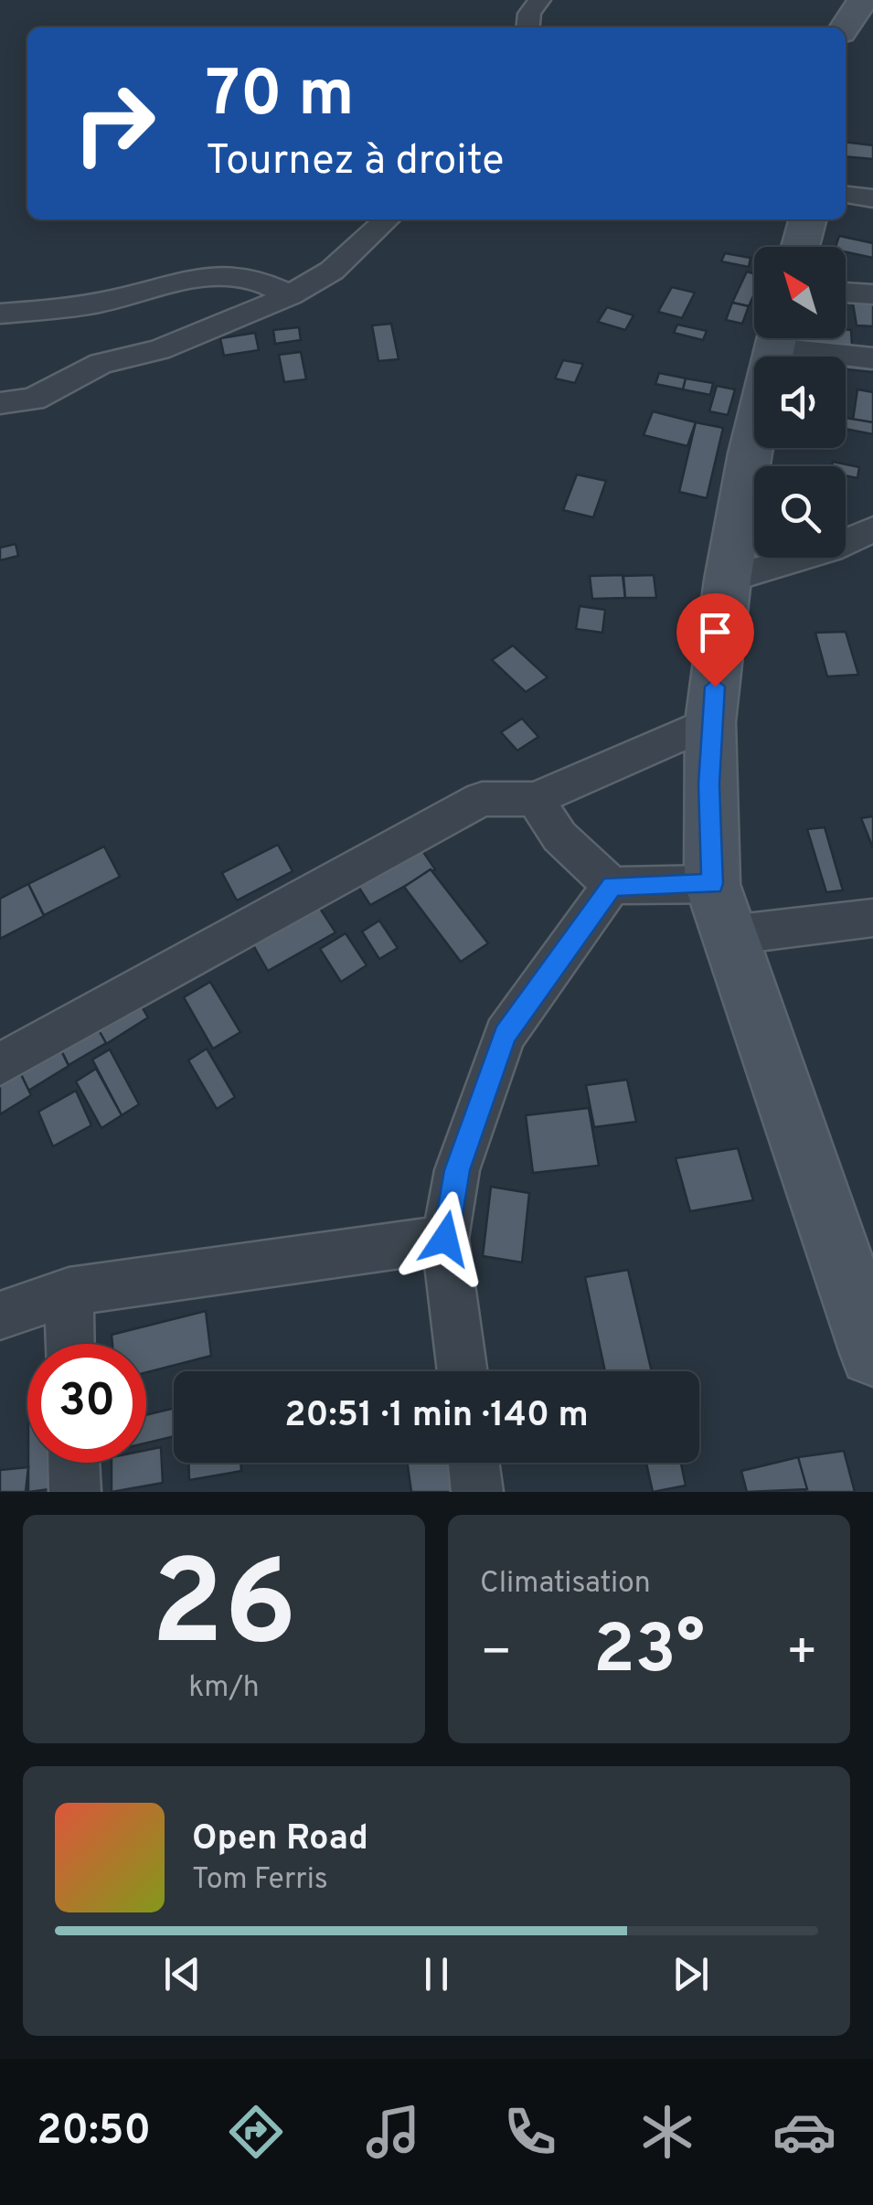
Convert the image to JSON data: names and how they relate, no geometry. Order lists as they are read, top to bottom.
{
  "north": "top left",
  "page": {
    "turn": ["70 m", "Tournez à droite"],
    "limit": "30",
    "trip": "20:51 · 1 min · 140 m",
    "tile": [
      ["26", "km/h"],
      "Climatisation"
    ],
    "heat": ["−", "23°", "+"],
    "song": ["Open Road", "Tom Ferris"],
    "tabs": "20:50"
  }
}
